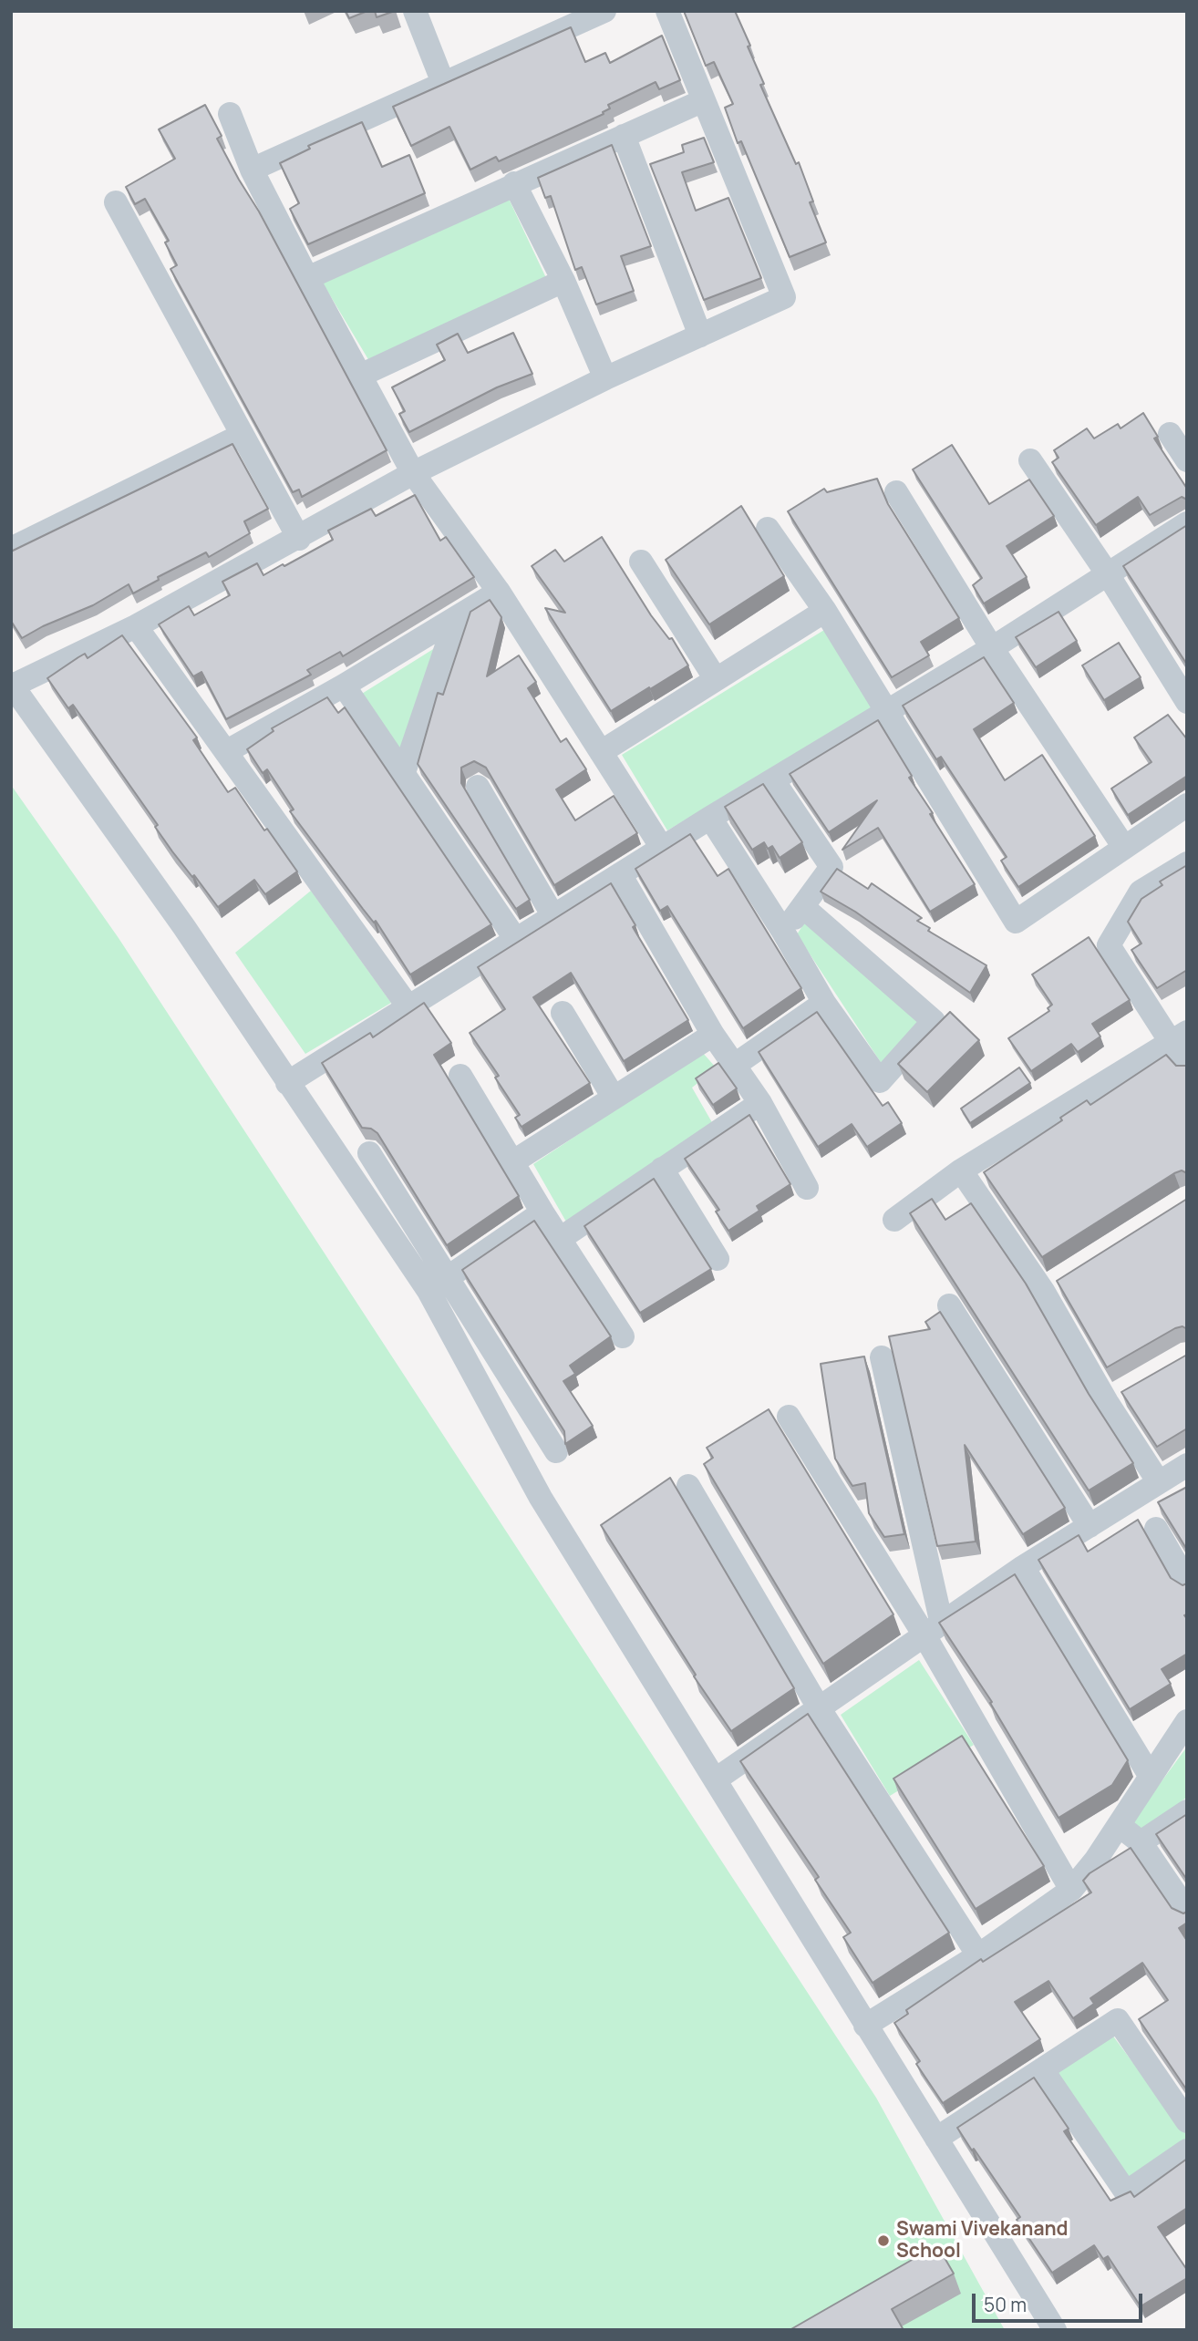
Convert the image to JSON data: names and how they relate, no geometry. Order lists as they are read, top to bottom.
{
  "places": ["Swami Vivekanand School"],
  "scale_bar": "50 m"
}
